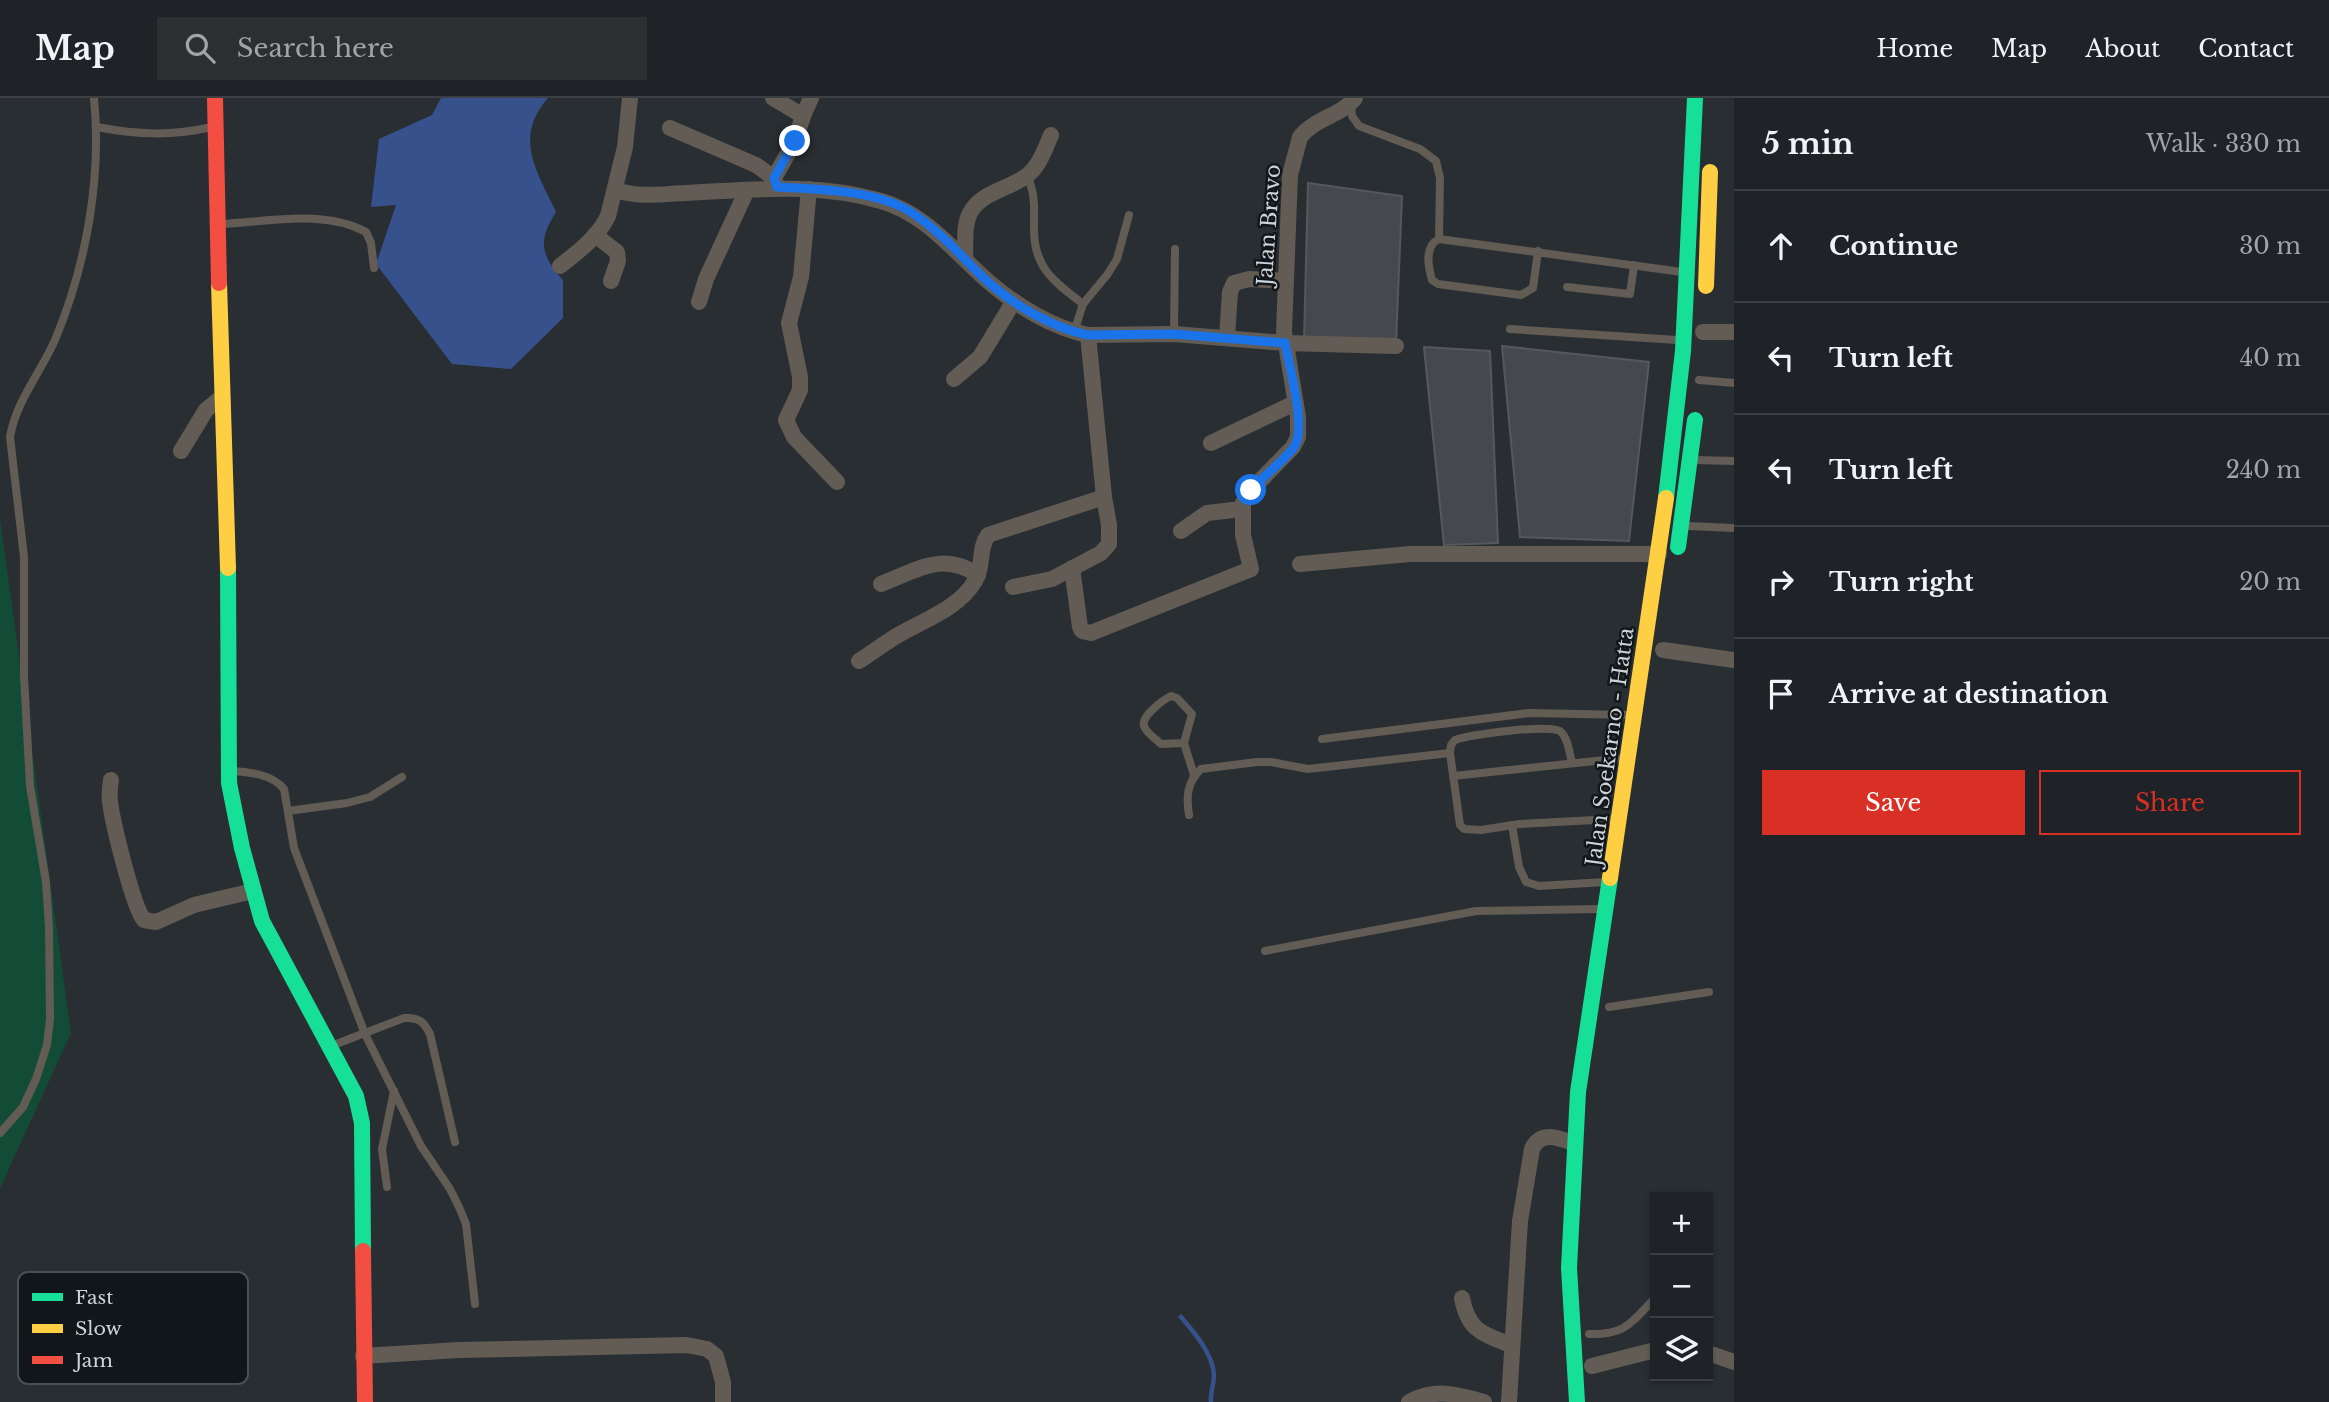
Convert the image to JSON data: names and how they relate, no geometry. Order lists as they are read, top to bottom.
{
  "streets": {
    "main road": ["Jalan Soekarno - Hatta"],
    "street": ["Jalan Bravo"]
  },
  "legend": ["Fast", "Slow", "Jam"],
  "page": {
    "header": "Map",
    "search": "Search here",
    "nav": [
      "Home",
      "Map",
      "About",
      "Contact"
    ],
    "heading": ["5 min", "Walk · 330 m"],
    "list": [
      ["Continue", "30 m"],
      ["Turn left", "40 m"],
      ["Turn left", "240 m"],
      ["Turn right", "20 m"],
      "Arrive at destination"
    ],
    "buttons": ["Save", "Share"],
    "map_buttons": ["+", "−"]
  }
}
